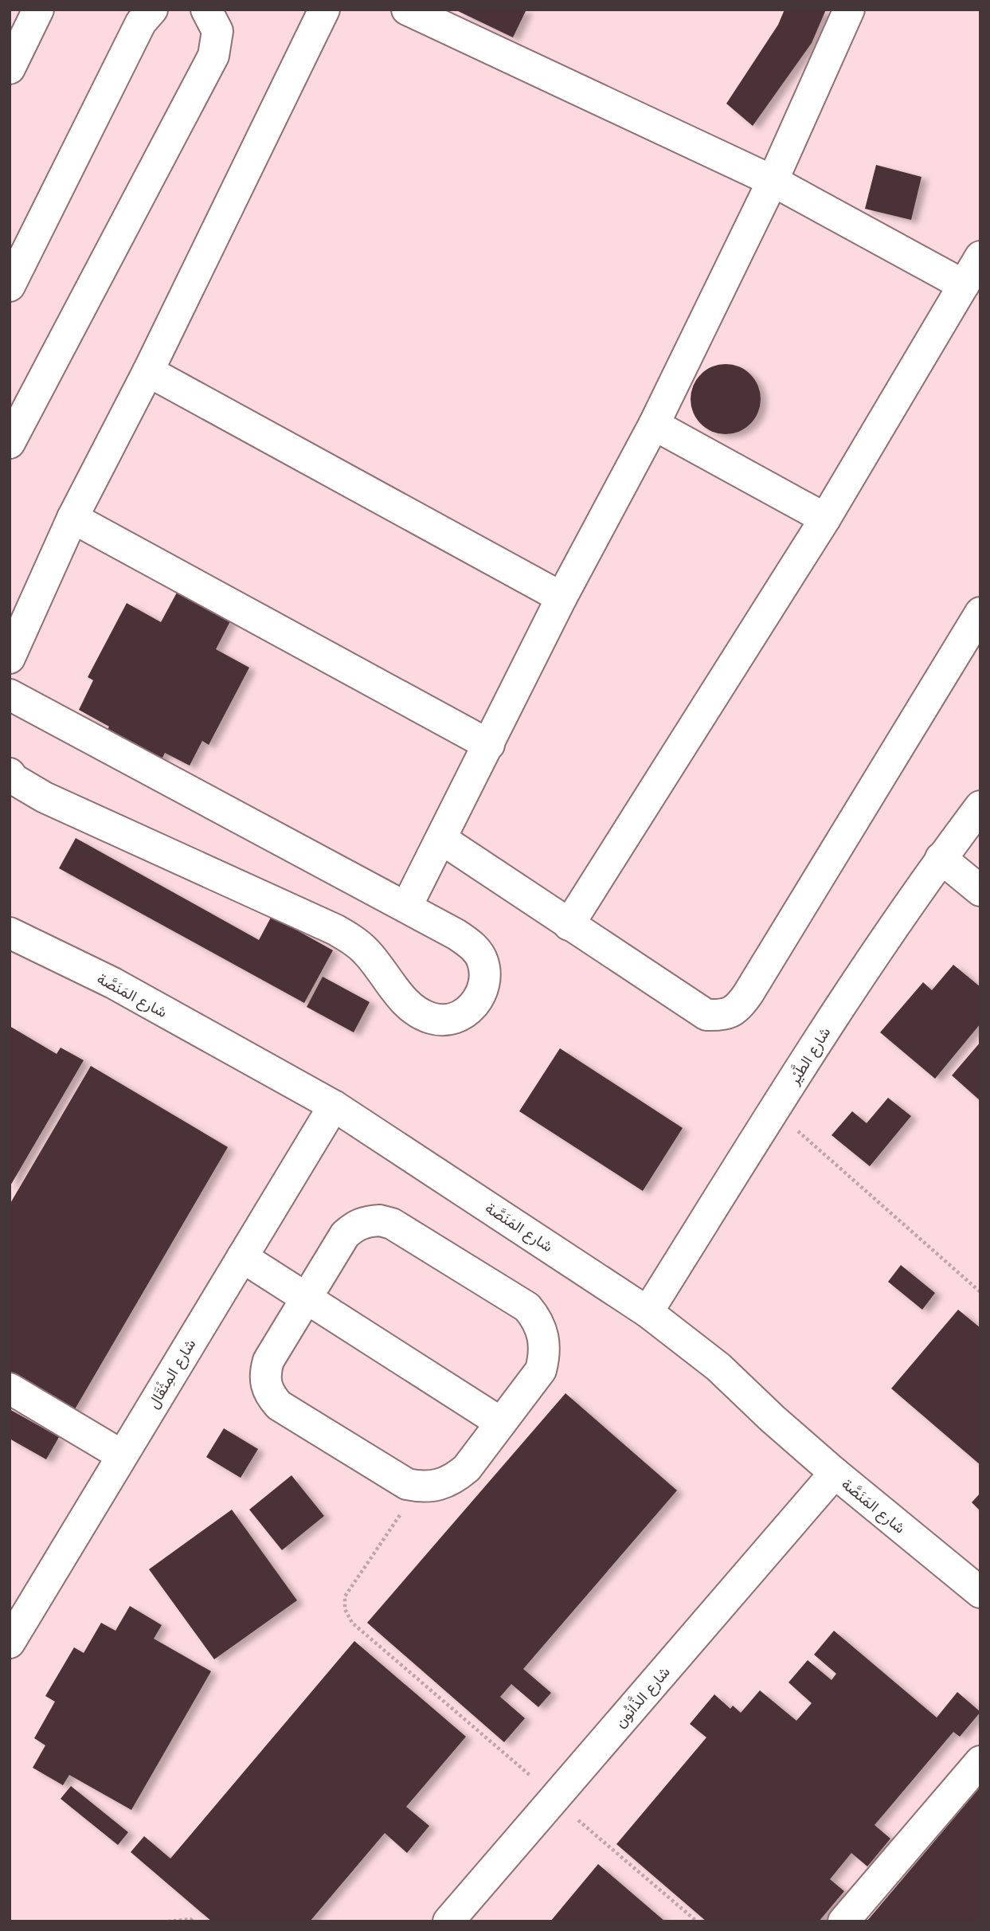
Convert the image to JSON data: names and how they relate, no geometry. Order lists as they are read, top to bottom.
{
  "streets": {
    "street": [
      "شارع المَنَصَّة",
      "شارع الطَّيْر",
      "شارع المِثْقَال",
      "شارع الذَّانُون"
    ]
  },
  "crossings": [
    ["شارع المَنَصَّة", "شارع الطَّيْر"],
    ["شارع المَنَصَّة", "شارع المِثْقَال"],
    ["شارع المَنَصَّة", "شارع الذَّانُون"]
  ]
}
